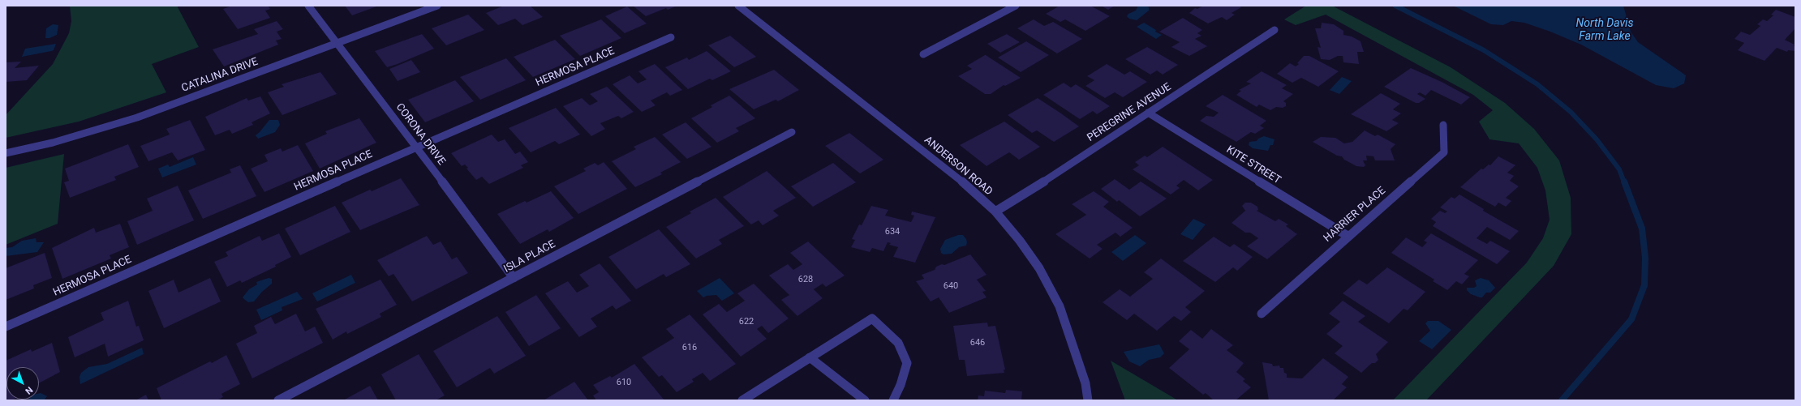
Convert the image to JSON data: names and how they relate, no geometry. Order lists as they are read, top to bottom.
{
  "streets": {
    "street": [
      "HERMOSA PLACE",
      "CATALINA DRIVE",
      "PEREGRINE AVENUE",
      "CORONA DRIVE",
      "KITE STREET",
      "ANDERSON ROAD",
      "HARRIER PLACE",
      "ISLA PLACE"
    ]
  },
  "crossings": [
    ["HERMOSA PLACE", "CORONA DRIVE"],
    ["CATALINA DRIVE", "CORONA DRIVE"],
    ["PEREGRINE AVENUE", "KITE STREET"],
    ["PEREGRINE AVENUE", "ANDERSON ROAD"],
    ["CORONA DRIVE", "ISLA PLACE"],
    ["KITE STREET", "HARRIER PLACE"]
  ],
  "water": ["North Davis Farm Lake"],
  "house_numbers": [
    "634",
    "628",
    "640",
    "622",
    "646",
    "616",
    "610"
  ],
  "north": "bottom right"
}
